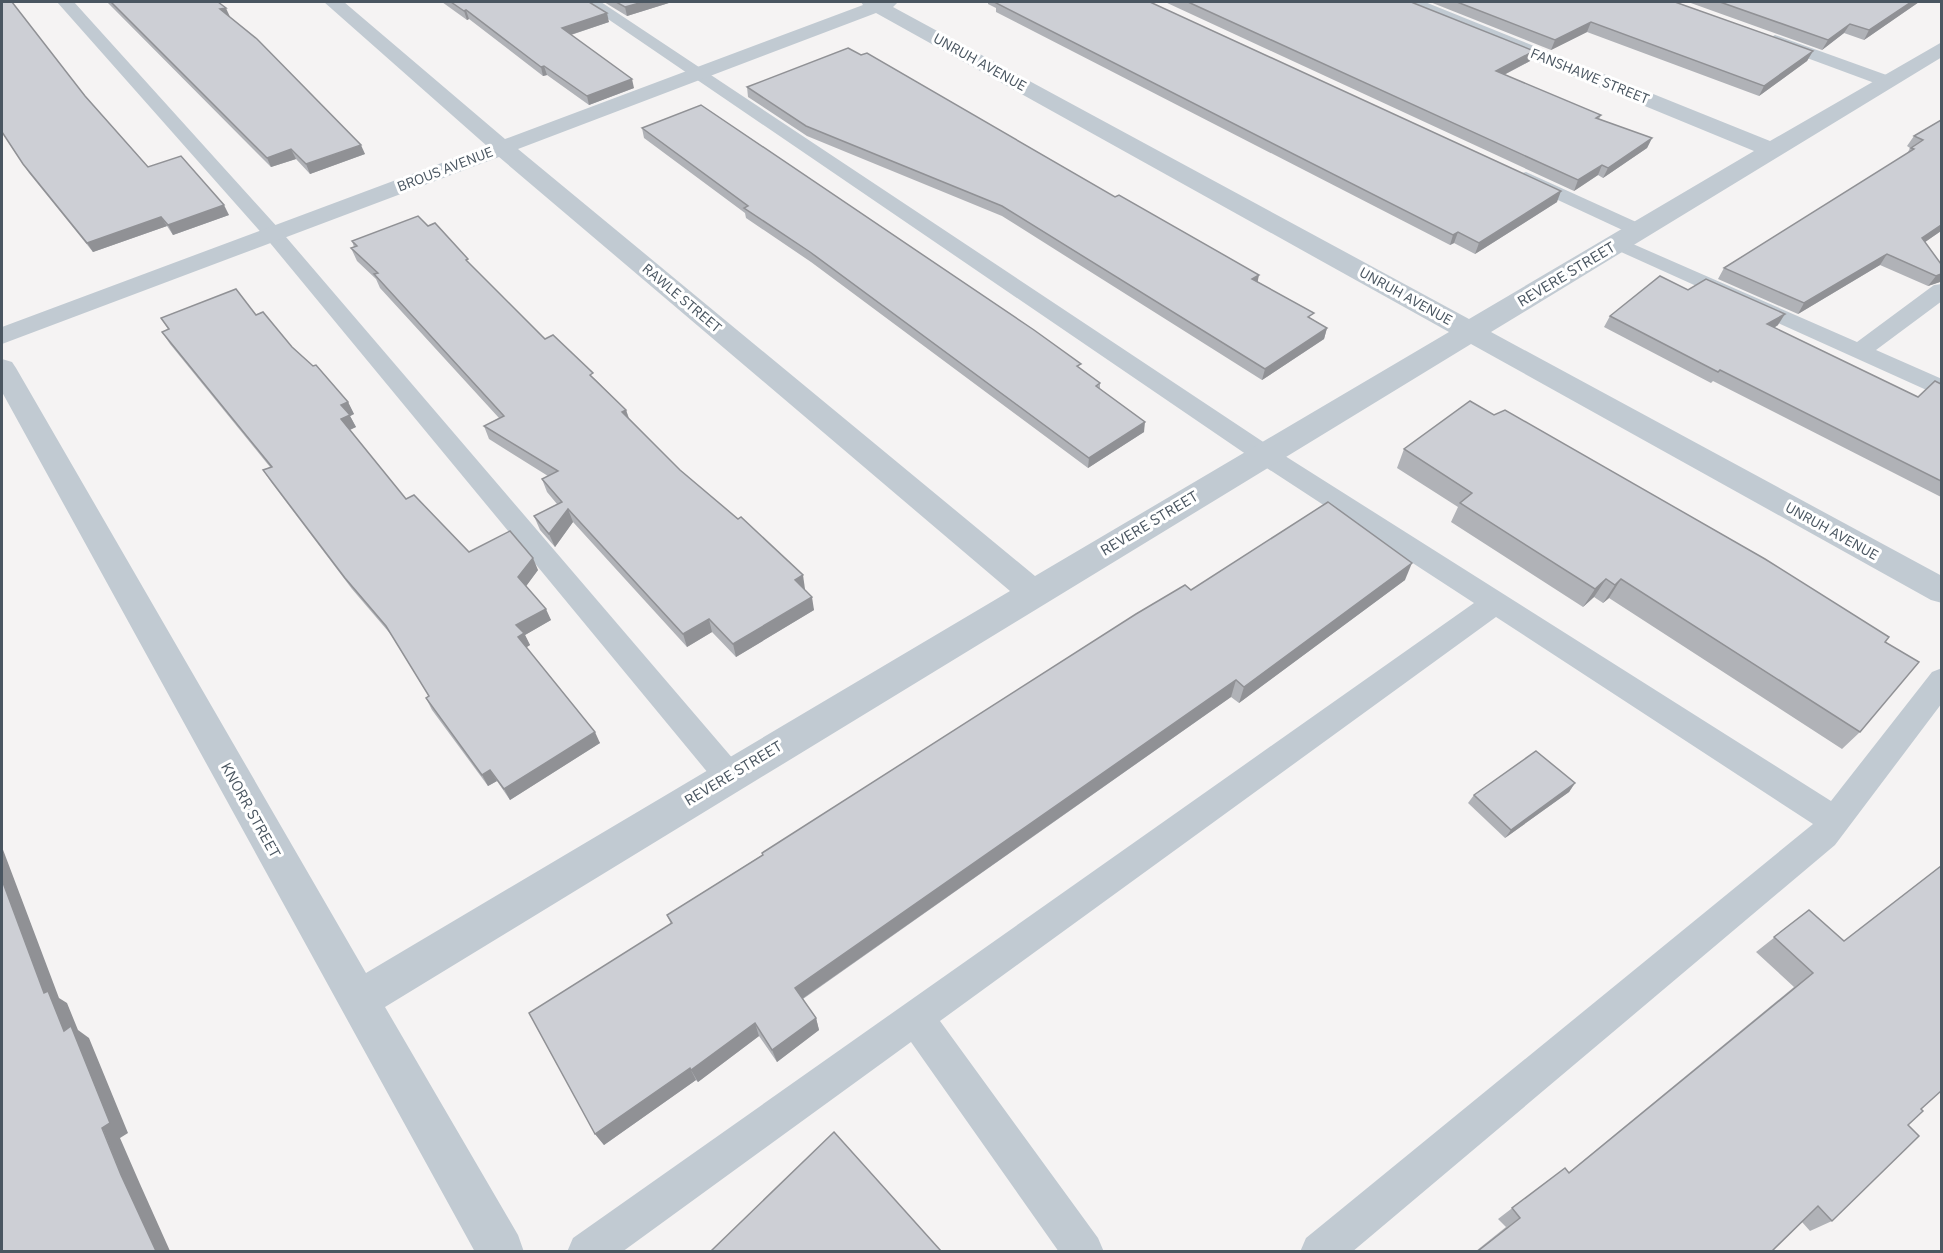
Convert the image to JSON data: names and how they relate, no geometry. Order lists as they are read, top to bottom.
{
  "streets": {
    "street": [
      "UNRUH AVENUE",
      "FANSHAWE STREET",
      "BROUS AVENUE",
      "REVERE STREET",
      "RAWLE STREET",
      "KNORR STREET"
    ]
  },
  "crossings": [
    ["UNRUH AVENUE", "BROUS AVENUE"],
    ["UNRUH AVENUE", "REVERE STREET"],
    ["FANSHAWE STREET", "REVERE STREET"],
    ["BROUS AVENUE", "RAWLE STREET"],
    ["REVERE STREET", "RAWLE STREET"],
    ["REVERE STREET", "KNORR STREET"]
  ]
}
